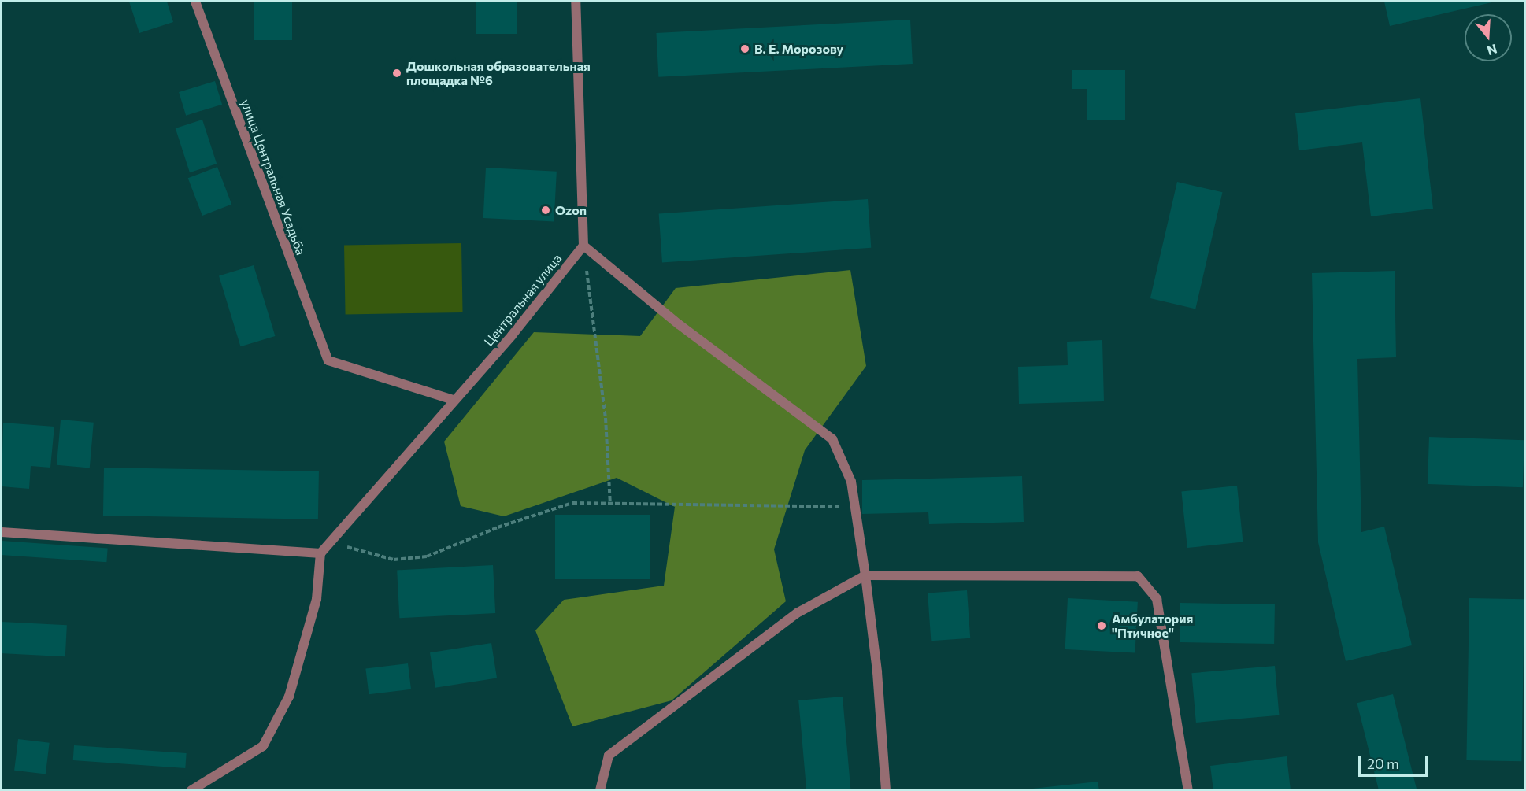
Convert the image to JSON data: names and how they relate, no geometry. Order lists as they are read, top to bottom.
{
  "streets": {
    "street": ["улица Центральная Усадьба", "Центральная улица"]
  },
  "crossings": [
    ["улица Центральная Усадьба", "Центральная улица"]
  ],
  "places": [
    "В. Е. Морозову",
    "Дошкольная образовательная площадка №6",
    "Ozon",
    "Амбулатория \"Птичное\""
  ],
  "scale_bar": "20 m",
  "north": "bottom"
}
